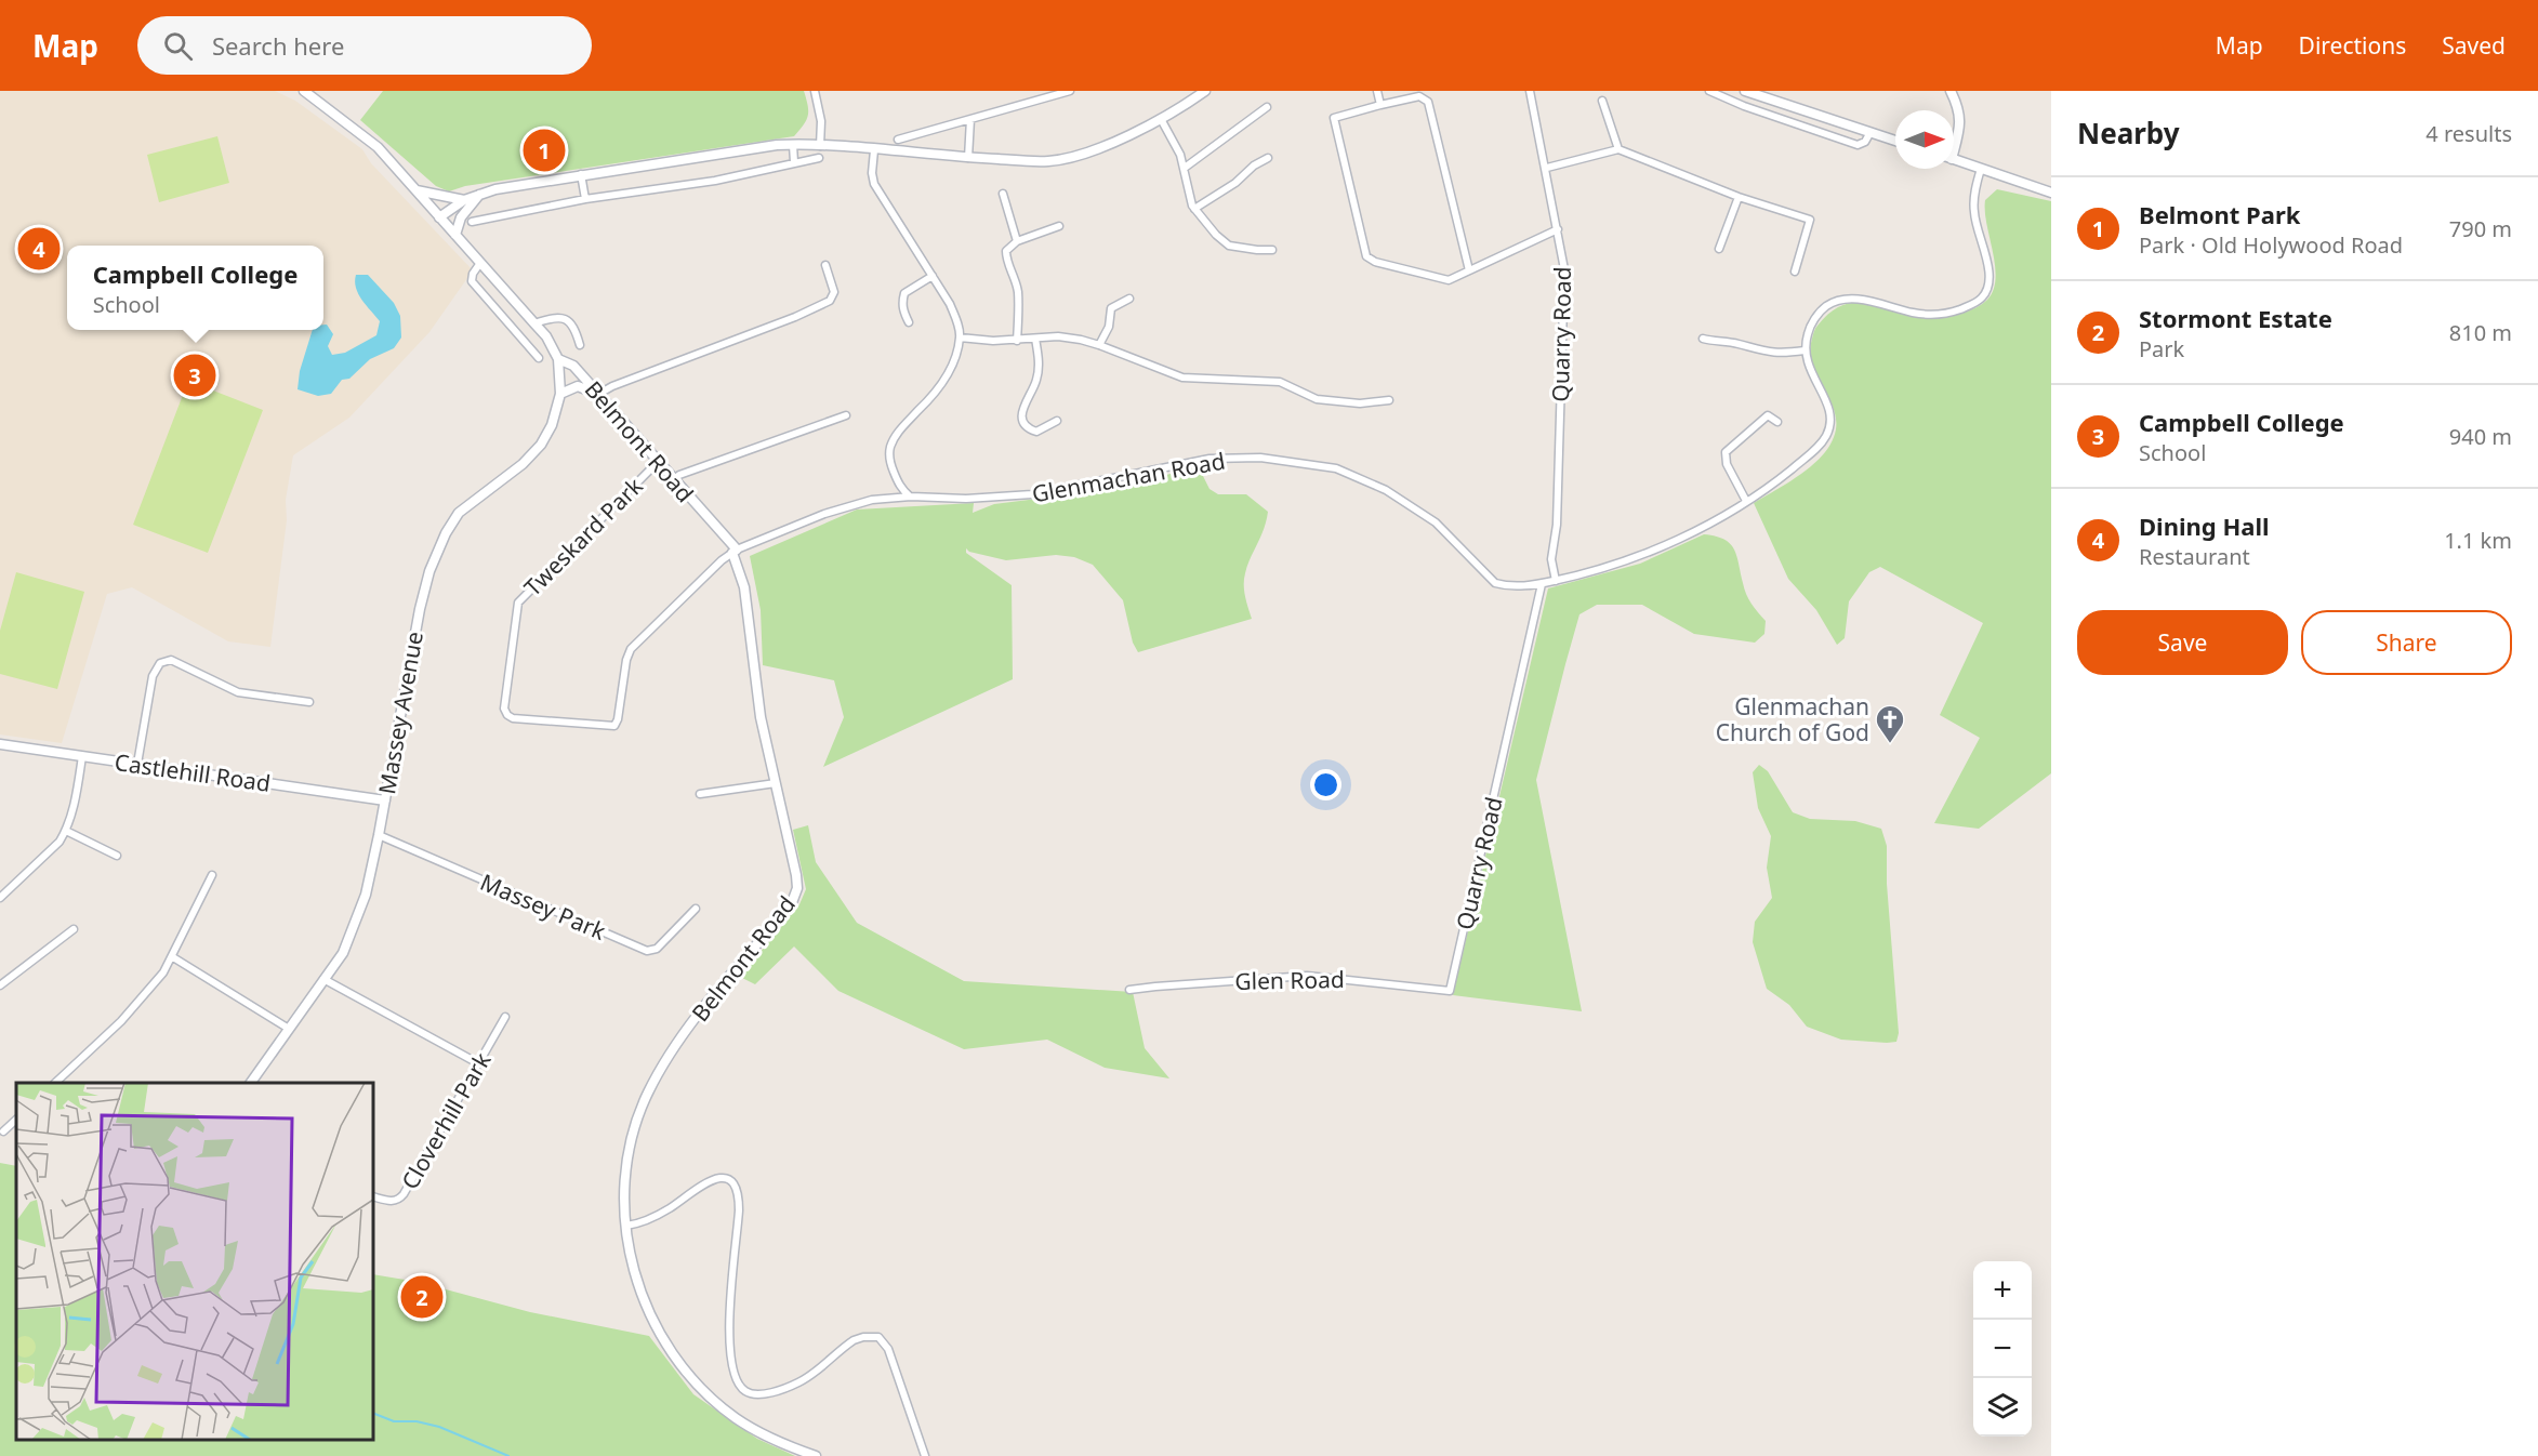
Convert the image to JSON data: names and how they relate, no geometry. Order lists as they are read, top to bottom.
{
  "streets": {
    "street": [
      "Quarry Road",
      "Belmont Road",
      "Glenmachan Road",
      "Tweskard Park",
      "Massey Avenue",
      "Castlehill Road",
      "Massey Park",
      "Glen Road",
      "Cloverhill Park"
    ]
  },
  "crossings": [
    ["Quarry Road", "Glenmachan Road"],
    ["Quarry Road", "Glen Road"],
    ["Belmont Road", "Glenmachan Road"],
    ["Belmont Road", "Tweskard Park"],
    ["Belmont Road", "Massey Avenue"],
    ["Glenmachan Road", "Tweskard Park"],
    ["Massey Avenue", "Castlehill Road"],
    ["Massey Avenue", "Massey Park"]
  ],
  "places": {
    "church": ["Glenmachan Church of God"]
  },
  "north": "right",
  "page": {
    "header": "Map",
    "search": "Search here",
    "nav": ["Map", "Directions", "Saved"],
    "heading": ["Nearby", "4 results"],
    "pins": [
      "1",
      "4",
      "3",
      "2"
    ],
    "list": [
      {
        "mark": "1",
        "name": "Belmont Park",
        "note": "Park · Old Holywood Road",
        "value": "790 m"
      },
      {
        "mark": "2",
        "name": "Stormont Estate",
        "note": "Park",
        "value": "810 m"
      },
      {
        "mark": "3",
        "name": "Campbell College",
        "note": "School",
        "value": "940 m"
      },
      {
        "mark": "4",
        "name": "Dining Hall",
        "note": "Restaurant",
        "value": "1.1 km"
      }
    ],
    "popup": ["Campbell College", "School"],
    "buttons": ["Save", "Share"],
    "map_buttons": ["+", "−"]
  }
}
